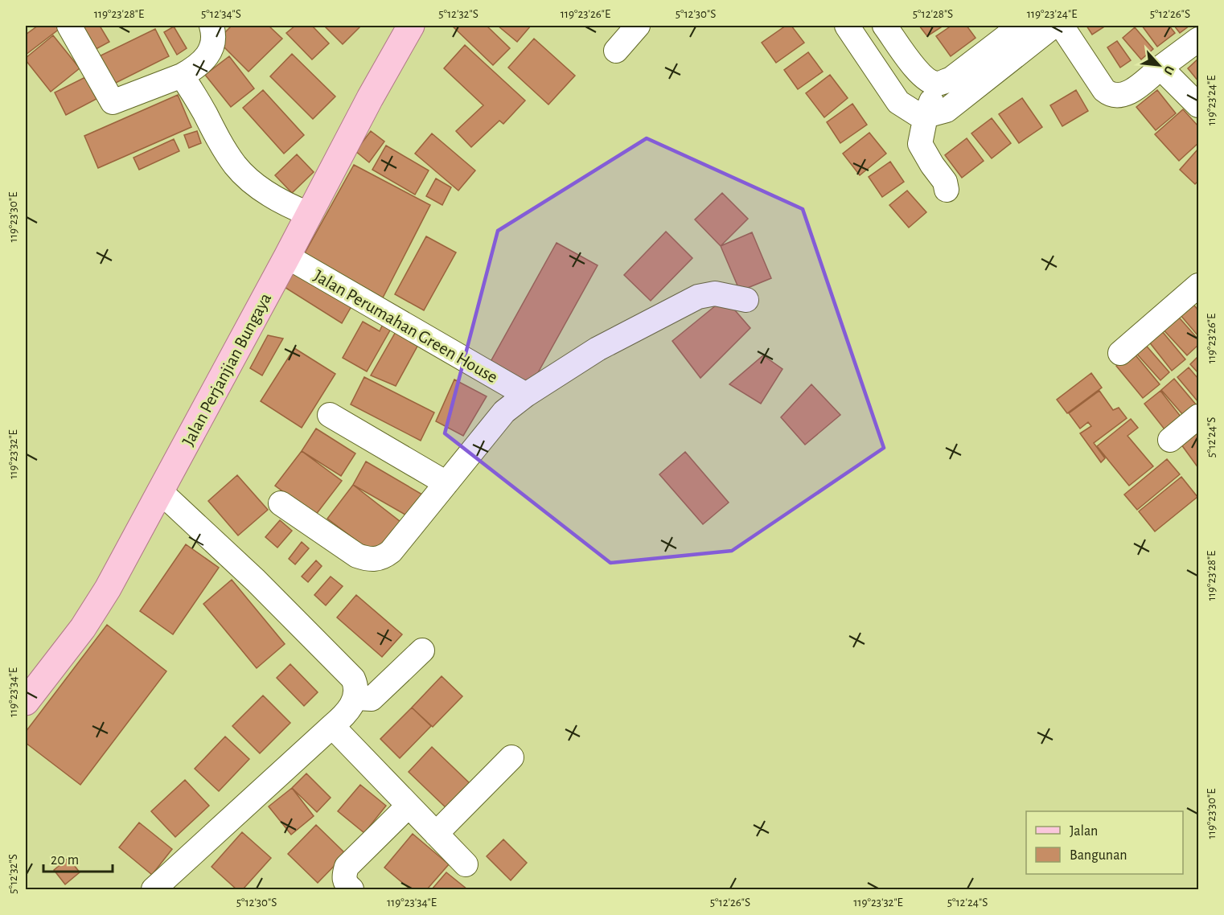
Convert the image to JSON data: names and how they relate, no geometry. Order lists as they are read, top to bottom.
{
  "streets": {
    "main road": ["Jalan Perjanjian Bungaya"],
    "street": ["Jalan Perumahan Green House"]
  },
  "crossings": [
    ["Jalan Perumahan Green House", "Jalan Perjanjian Bungaya"]
  ],
  "legend": ["Jalan", "Bangunan"],
  "scale_bar": "20 m",
  "north": "bottom right",
  "coordinates": [
    "119°23'28\"E",
    "5°12'34\"S",
    "5°12'32\"S",
    "119°23'26\"E",
    "5°12'30\"S",
    "5°12'28\"S",
    "119°23'24\"E",
    "5°12'26\"S",
    "119°23'30\"E",
    "5°12'24\"S",
    "119°23'32\"E",
    "119°23'34\"E"
  ]
}
